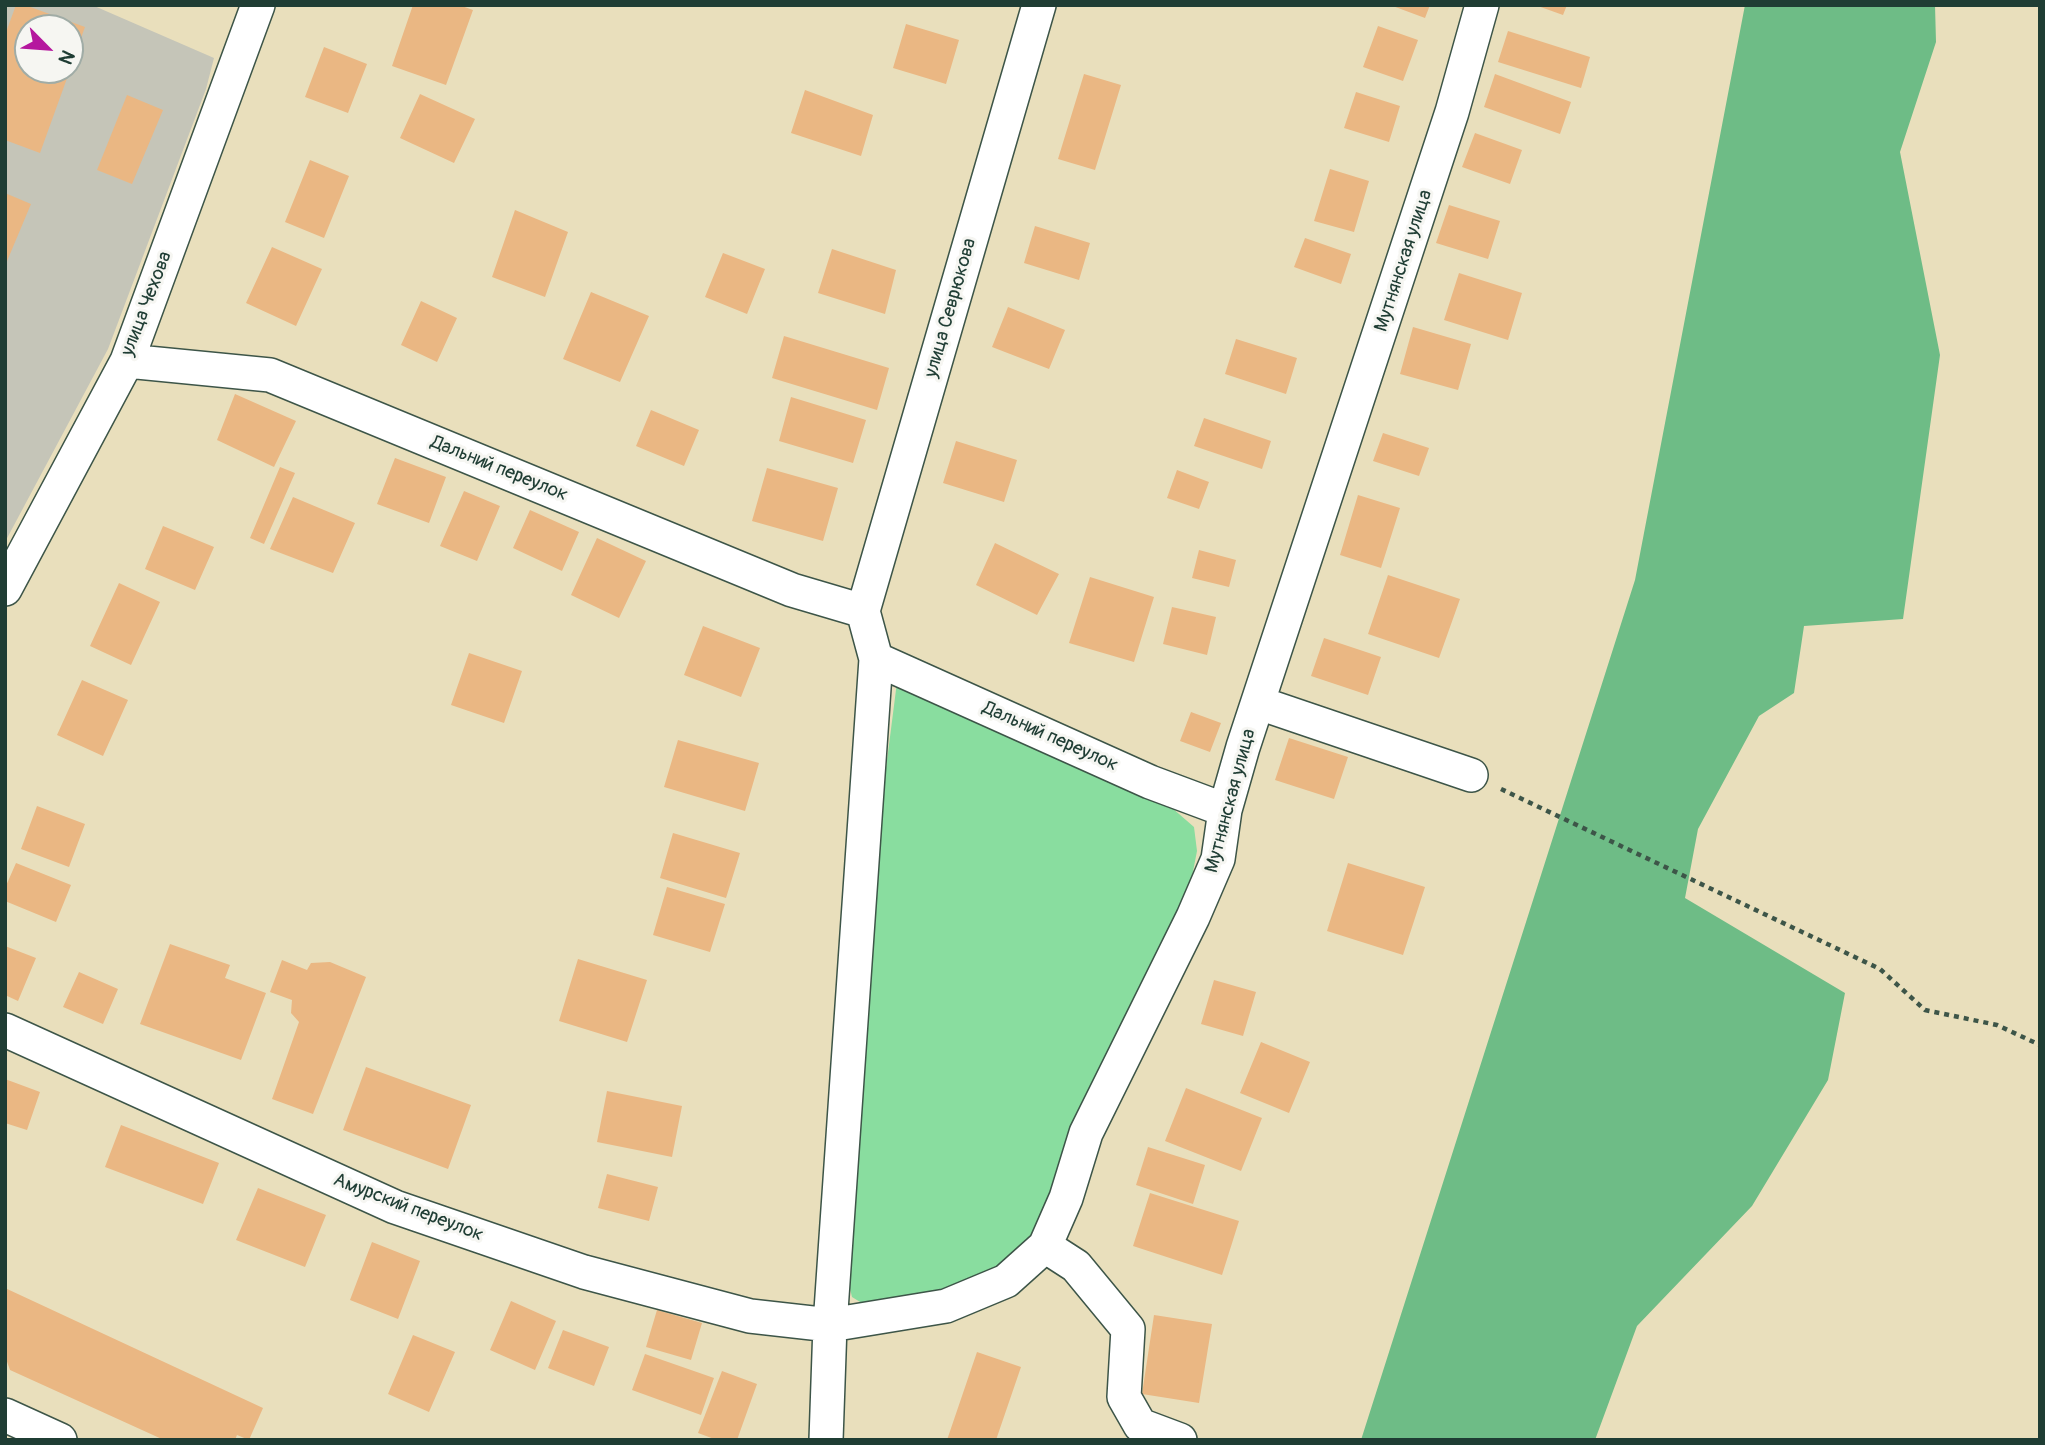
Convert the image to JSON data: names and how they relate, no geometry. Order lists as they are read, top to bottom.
{
  "streets": {
    "street": [
      "Мутнянская улица",
      "улица Чехова",
      "улица Севрюкова",
      "Дальний переулок",
      "Амурский переулок"
    ]
  },
  "crossings": [
    ["Мутнянская улица", "Дальний переулок"],
    ["Мутнянская улица", "Амурский переулок"],
    ["улица Чехова", "Дальний переулок"],
    ["улица Севрюкова", "Дальний переулок"]
  ],
  "north": "bottom right"
}
